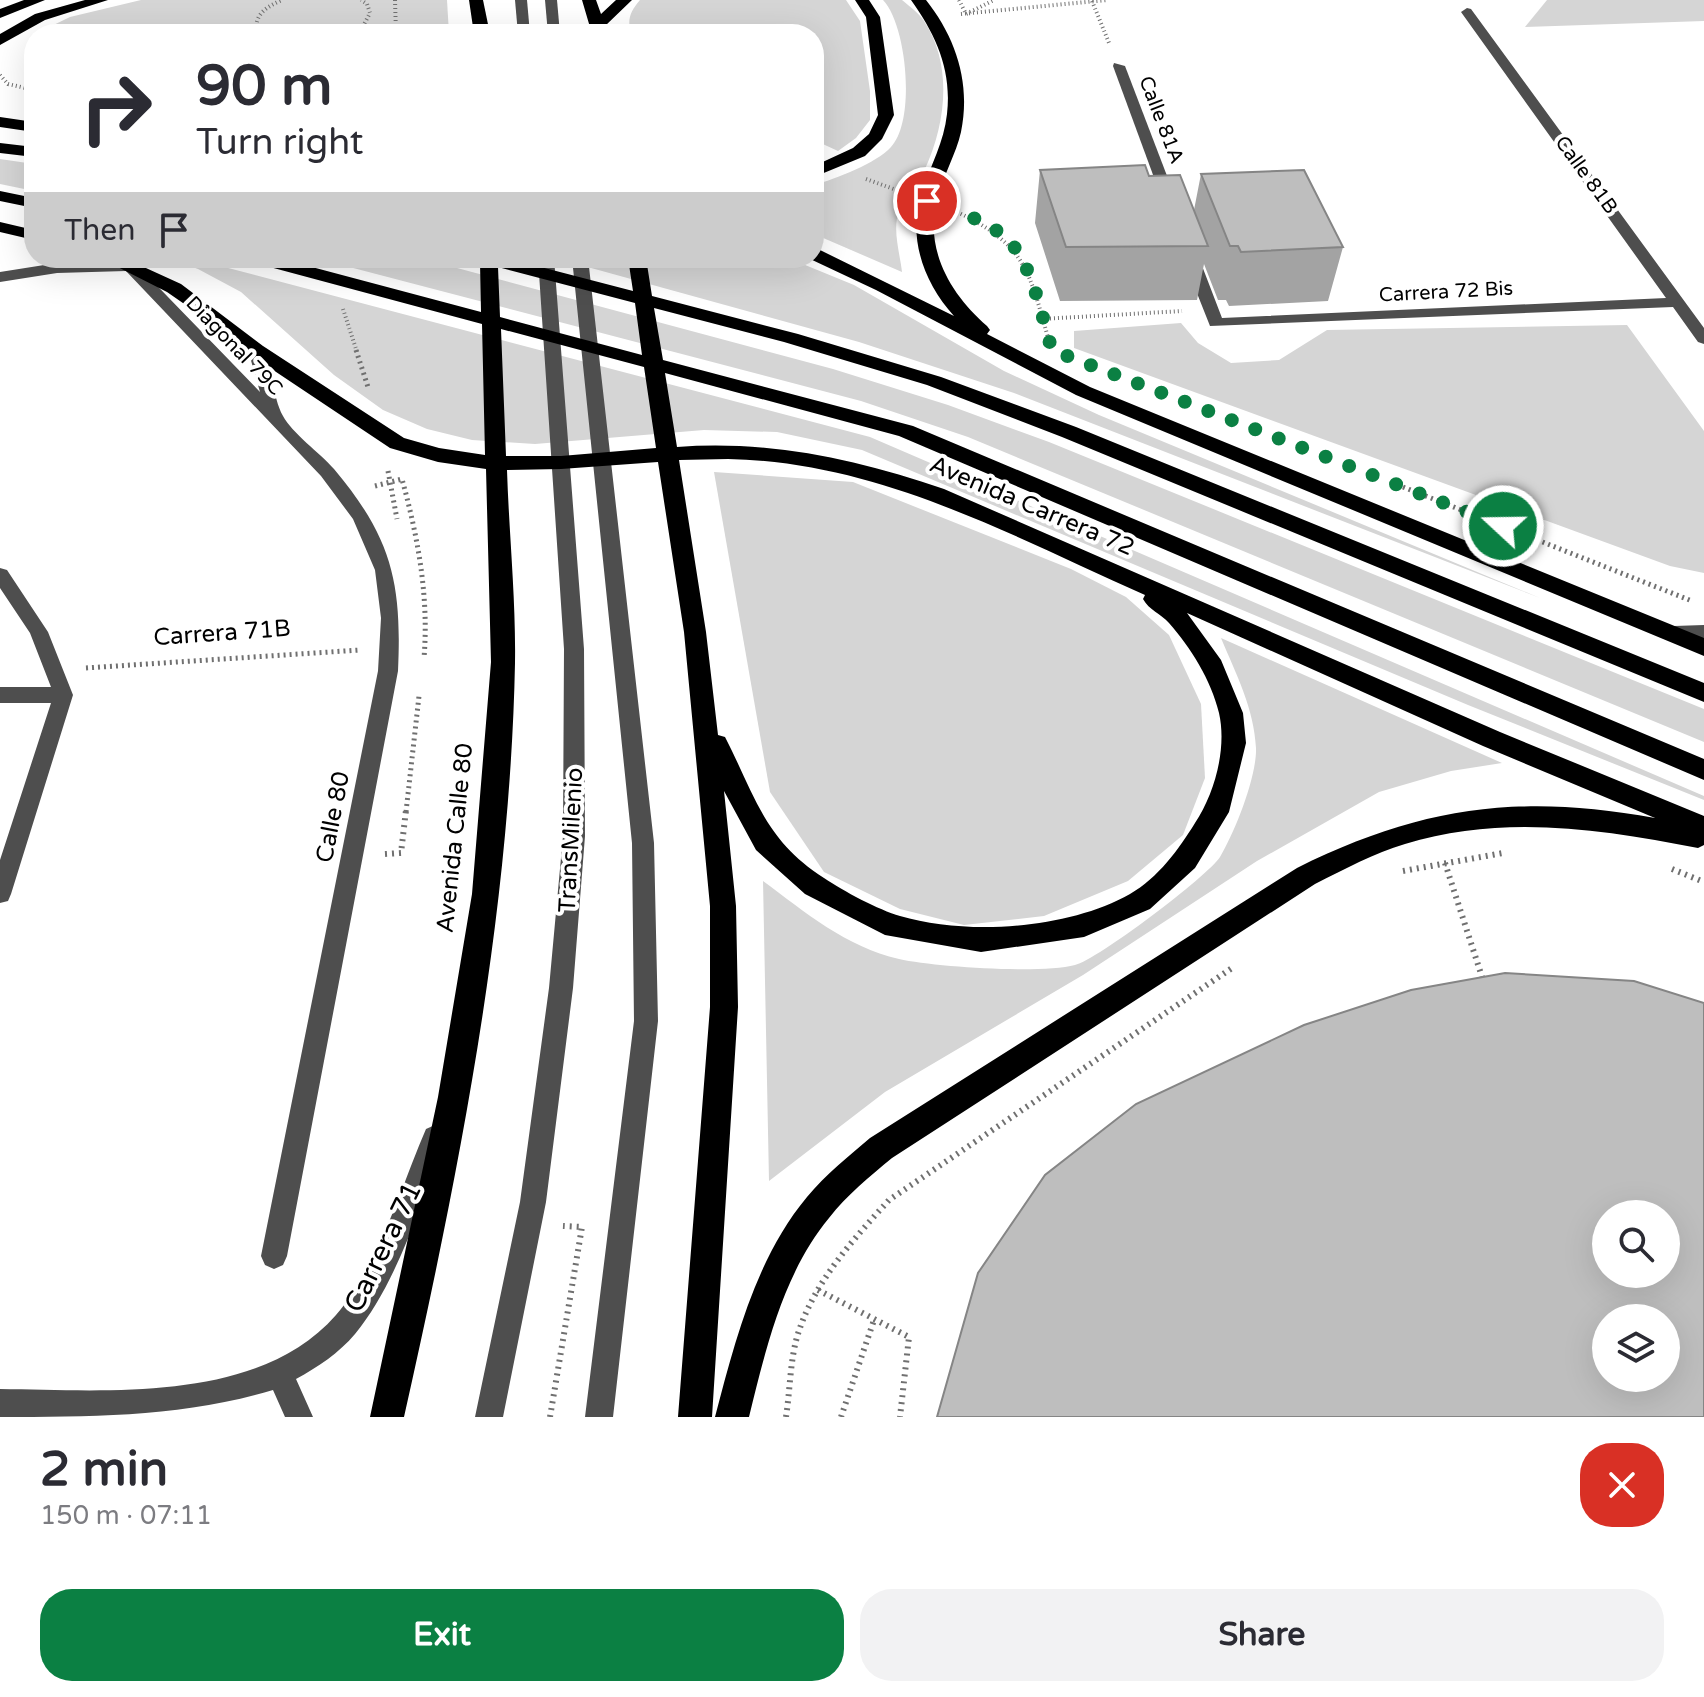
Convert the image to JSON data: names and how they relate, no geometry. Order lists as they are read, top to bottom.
{
  "streets": {
    "highway": ["Avenida Carrera 72", "Avenida Calle 80"],
    "street": [
      "Calle 81A",
      "Calle 81B",
      "Carrera 72 Bis",
      "Diagonal 79C",
      "Calle 80",
      "TransMilenio",
      "Carrera 71"
    ],
    "path": ["Carrera 71B"]
  },
  "crossings": [
    ["Calle 81A", "Carrera 72 Bis"],
    ["Calle 81B", "Carrera 72 Bis"],
    ["Diagonal 79C", "Calle 80"],
    ["Carrera 71B", "Calle 80"],
    ["Avenida Calle 80", "Carrera 71"]
  ],
  "page": {
    "turn": ["90 m", "Turn right"],
    "then": "Then",
    "heading": ["2 min", "150 m · 07:11"],
    "buttons": ["Exit", "Share"]
  }
}
